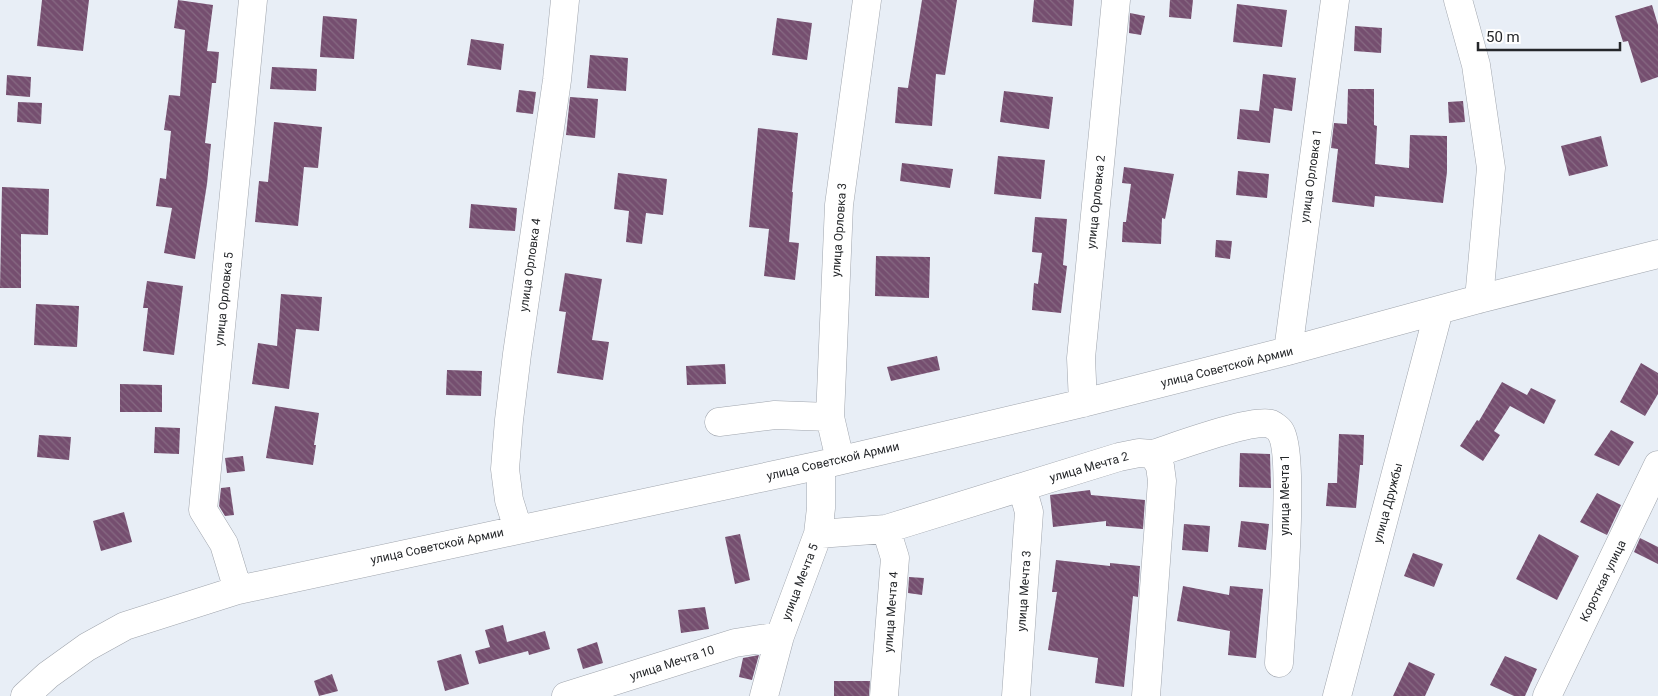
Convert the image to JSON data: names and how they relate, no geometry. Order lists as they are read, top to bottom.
{
  "streets": {
    "street": [
      "улица Орловка 1",
      "улица Орловка 2",
      "улица Орловка 3",
      "улица Орловка 4",
      "улица Орловка 5",
      "улица Советской Армии",
      "улица Мечта 2",
      "улица Мечта 1",
      "улица Дружбы",
      "Короткая улица",
      "улица Мечта 5",
      "улица Мечта 3",
      "улица Мечта 4",
      "улица Мечта 10"
    ]
  },
  "crossings": [
    ["улица Орловка 1", "улица Советской Армии"],
    ["улица Орловка 2", "улица Советской Армии"],
    ["улица Орловка 3", "улица Советской Армии"],
    ["улица Орловка 3", "улица Мечта 5"],
    ["улица Орловка 4", "улица Советской Армии"],
    ["улица Орловка 5", "улица Советской Армии"],
    ["улица Советской Армии", "улица Дружбы"],
    ["улица Советской Армии", "улица Мечта 5"],
    ["улица Мечта 2", "улица Мечта 1"],
    ["улица Мечта 2", "улица Мечта 5"],
    ["улица Мечта 2", "улица Мечта 3"],
    ["улица Мечта 2", "улица Мечта 4"],
    ["улица Мечта 5", "улица Мечта 10"]
  ],
  "scale_bar": "50 m"
}
